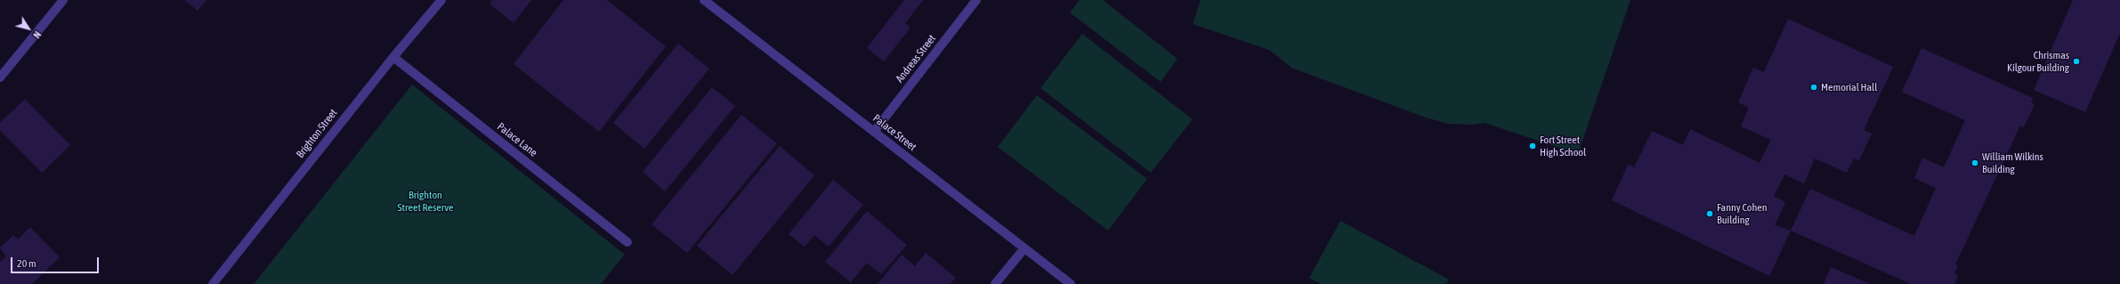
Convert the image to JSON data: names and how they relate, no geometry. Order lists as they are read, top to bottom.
{
  "streets": {
    "street": [
      "Andreas Street",
      "Palace Street",
      "Brighton Street",
      "Palace Lane"
    ]
  },
  "crossings": [
    ["Andreas Street", "Palace Street"],
    ["Brighton Street", "Palace Lane"]
  ],
  "parks": ["Brighton Street Reserve"],
  "places": [
    "Chrismas Kilgour Building",
    "Memorial Hall",
    "Fort Street High School",
    "William Wilkins Building",
    "Fanny Cohen Building"
  ],
  "scale_bar": "20 m",
  "north": "bottom right"
}
